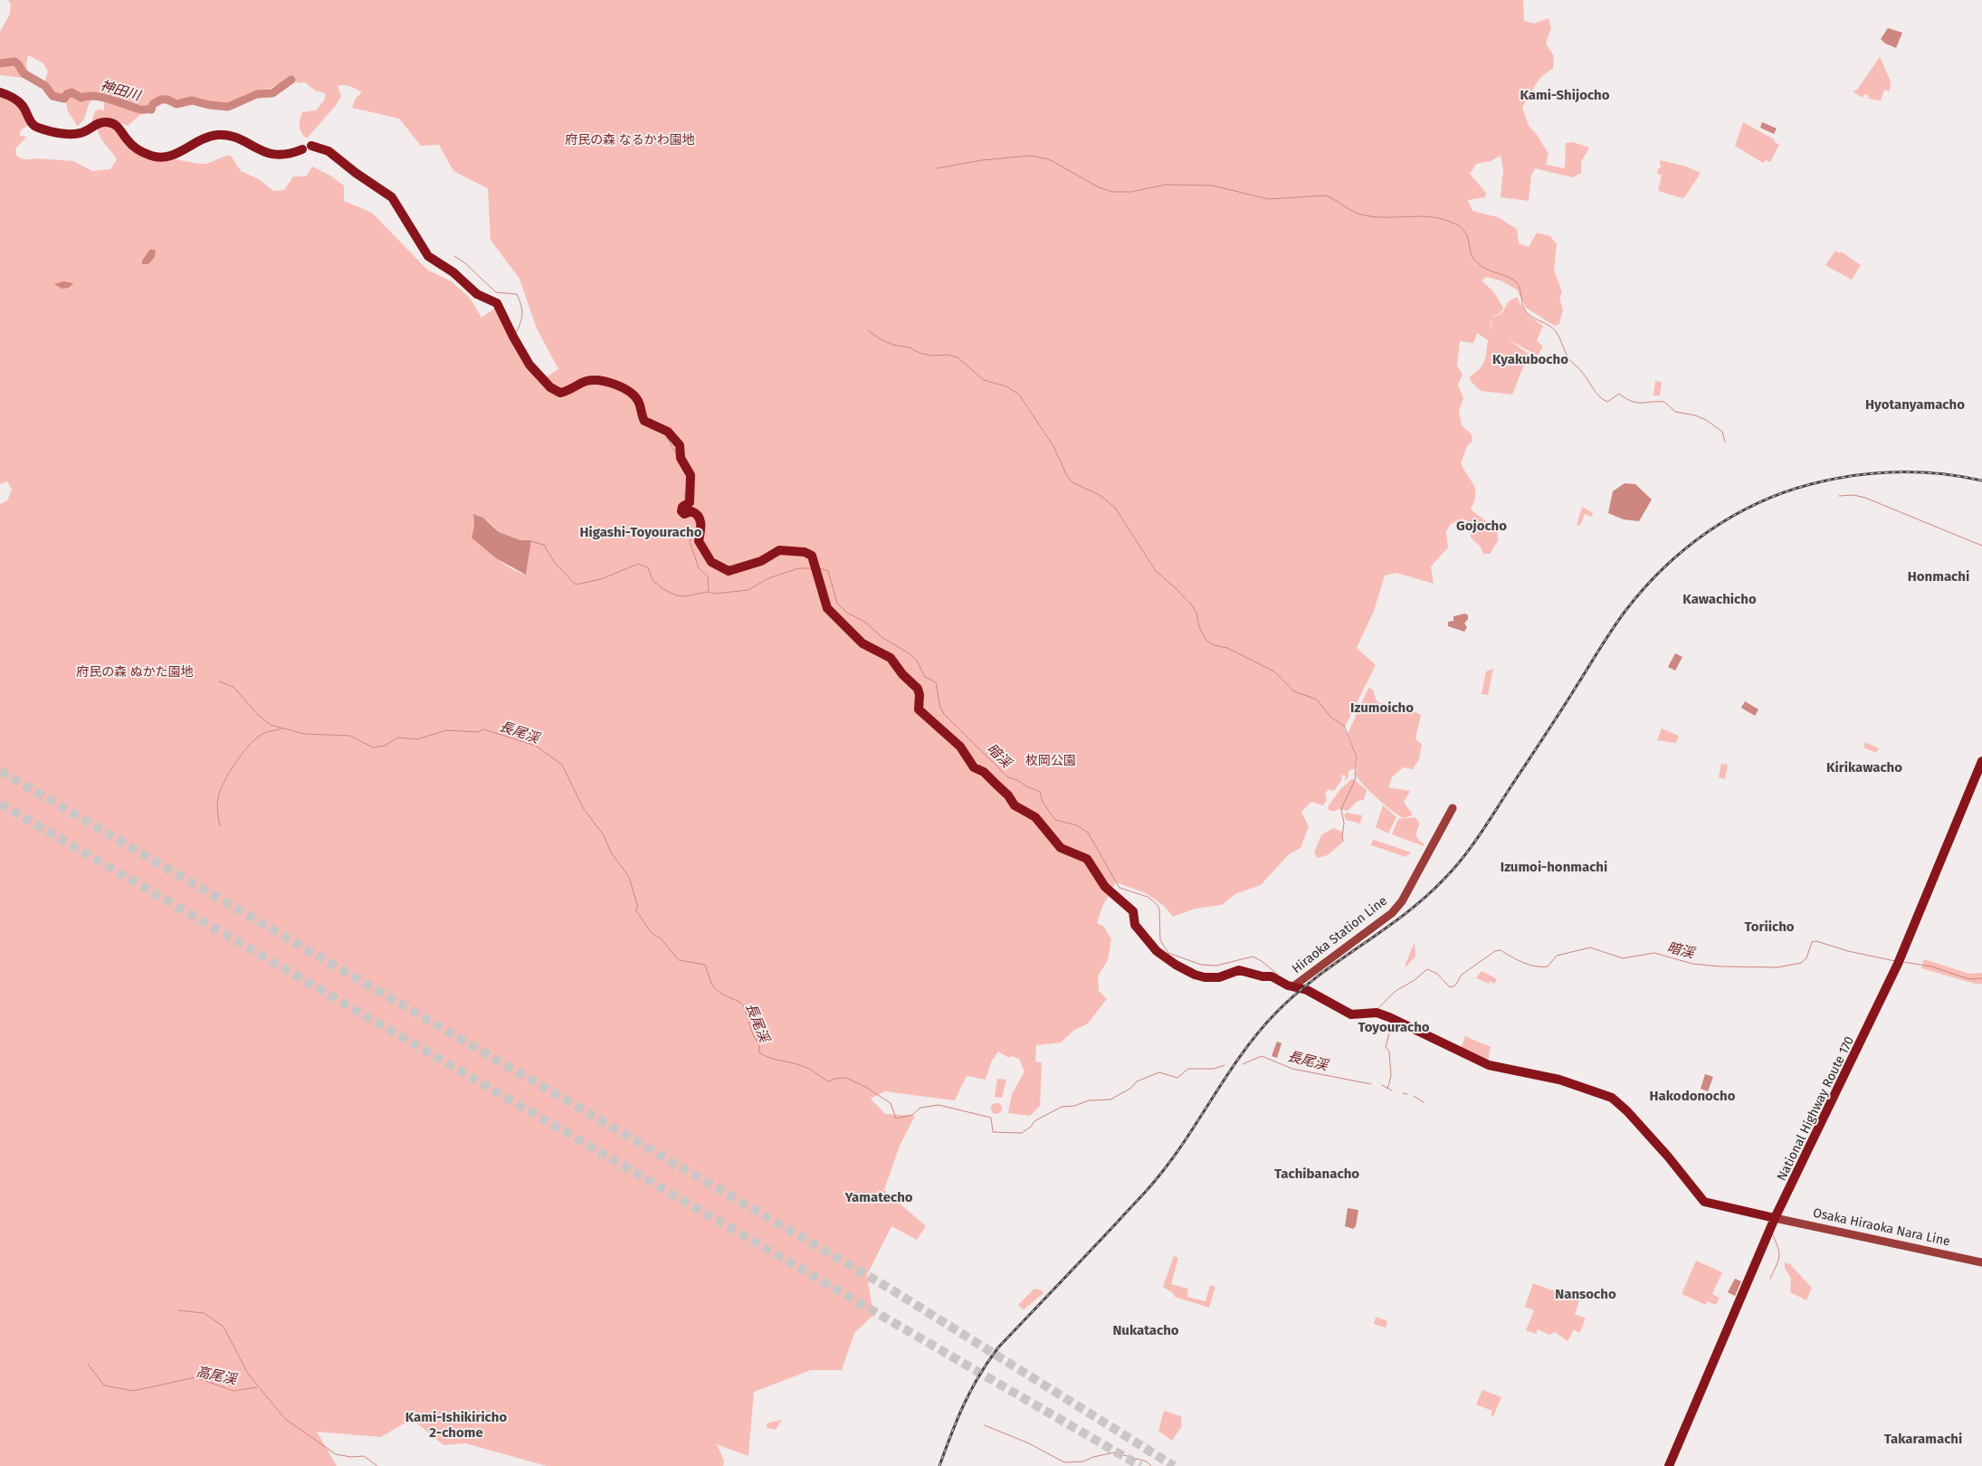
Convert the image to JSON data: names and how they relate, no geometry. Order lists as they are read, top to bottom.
{
  "streets": {
    "highway": ["National Highway Route 170"],
    "main road": ["Hiraoka Station Line", "Osaka Hiraoka Nara Line"]
  },
  "crossings": [
    ["National Highway Route 170", "Osaka Hiraoka Nara Line"]
  ],
  "districts": [
    "Kami-Shijocho",
    "Kyakubocho",
    "Hyotanyamacho",
    "Gojocho",
    "Higashi-Toyouracho",
    "Honmachi",
    "Kawachicho",
    "Izumoicho",
    "Kirikawacho",
    "Izumoi-honmachi",
    "Toriicho",
    "Toyouracho",
    "Hakodonocho",
    "Tachibanacho",
    "Yamatecho",
    "Nansocho",
    "Nukatacho",
    "Kami-Ishikiricho 2-chome",
    "Takaramachi"
  ],
  "water": [
    "神田川",
    "長尾渓",
    "暗渓",
    "高尾渓"
  ],
  "parks": ["府民の森 なるかわ園地", "府民の森 ぬかた園地", "枚岡公園"]
}
